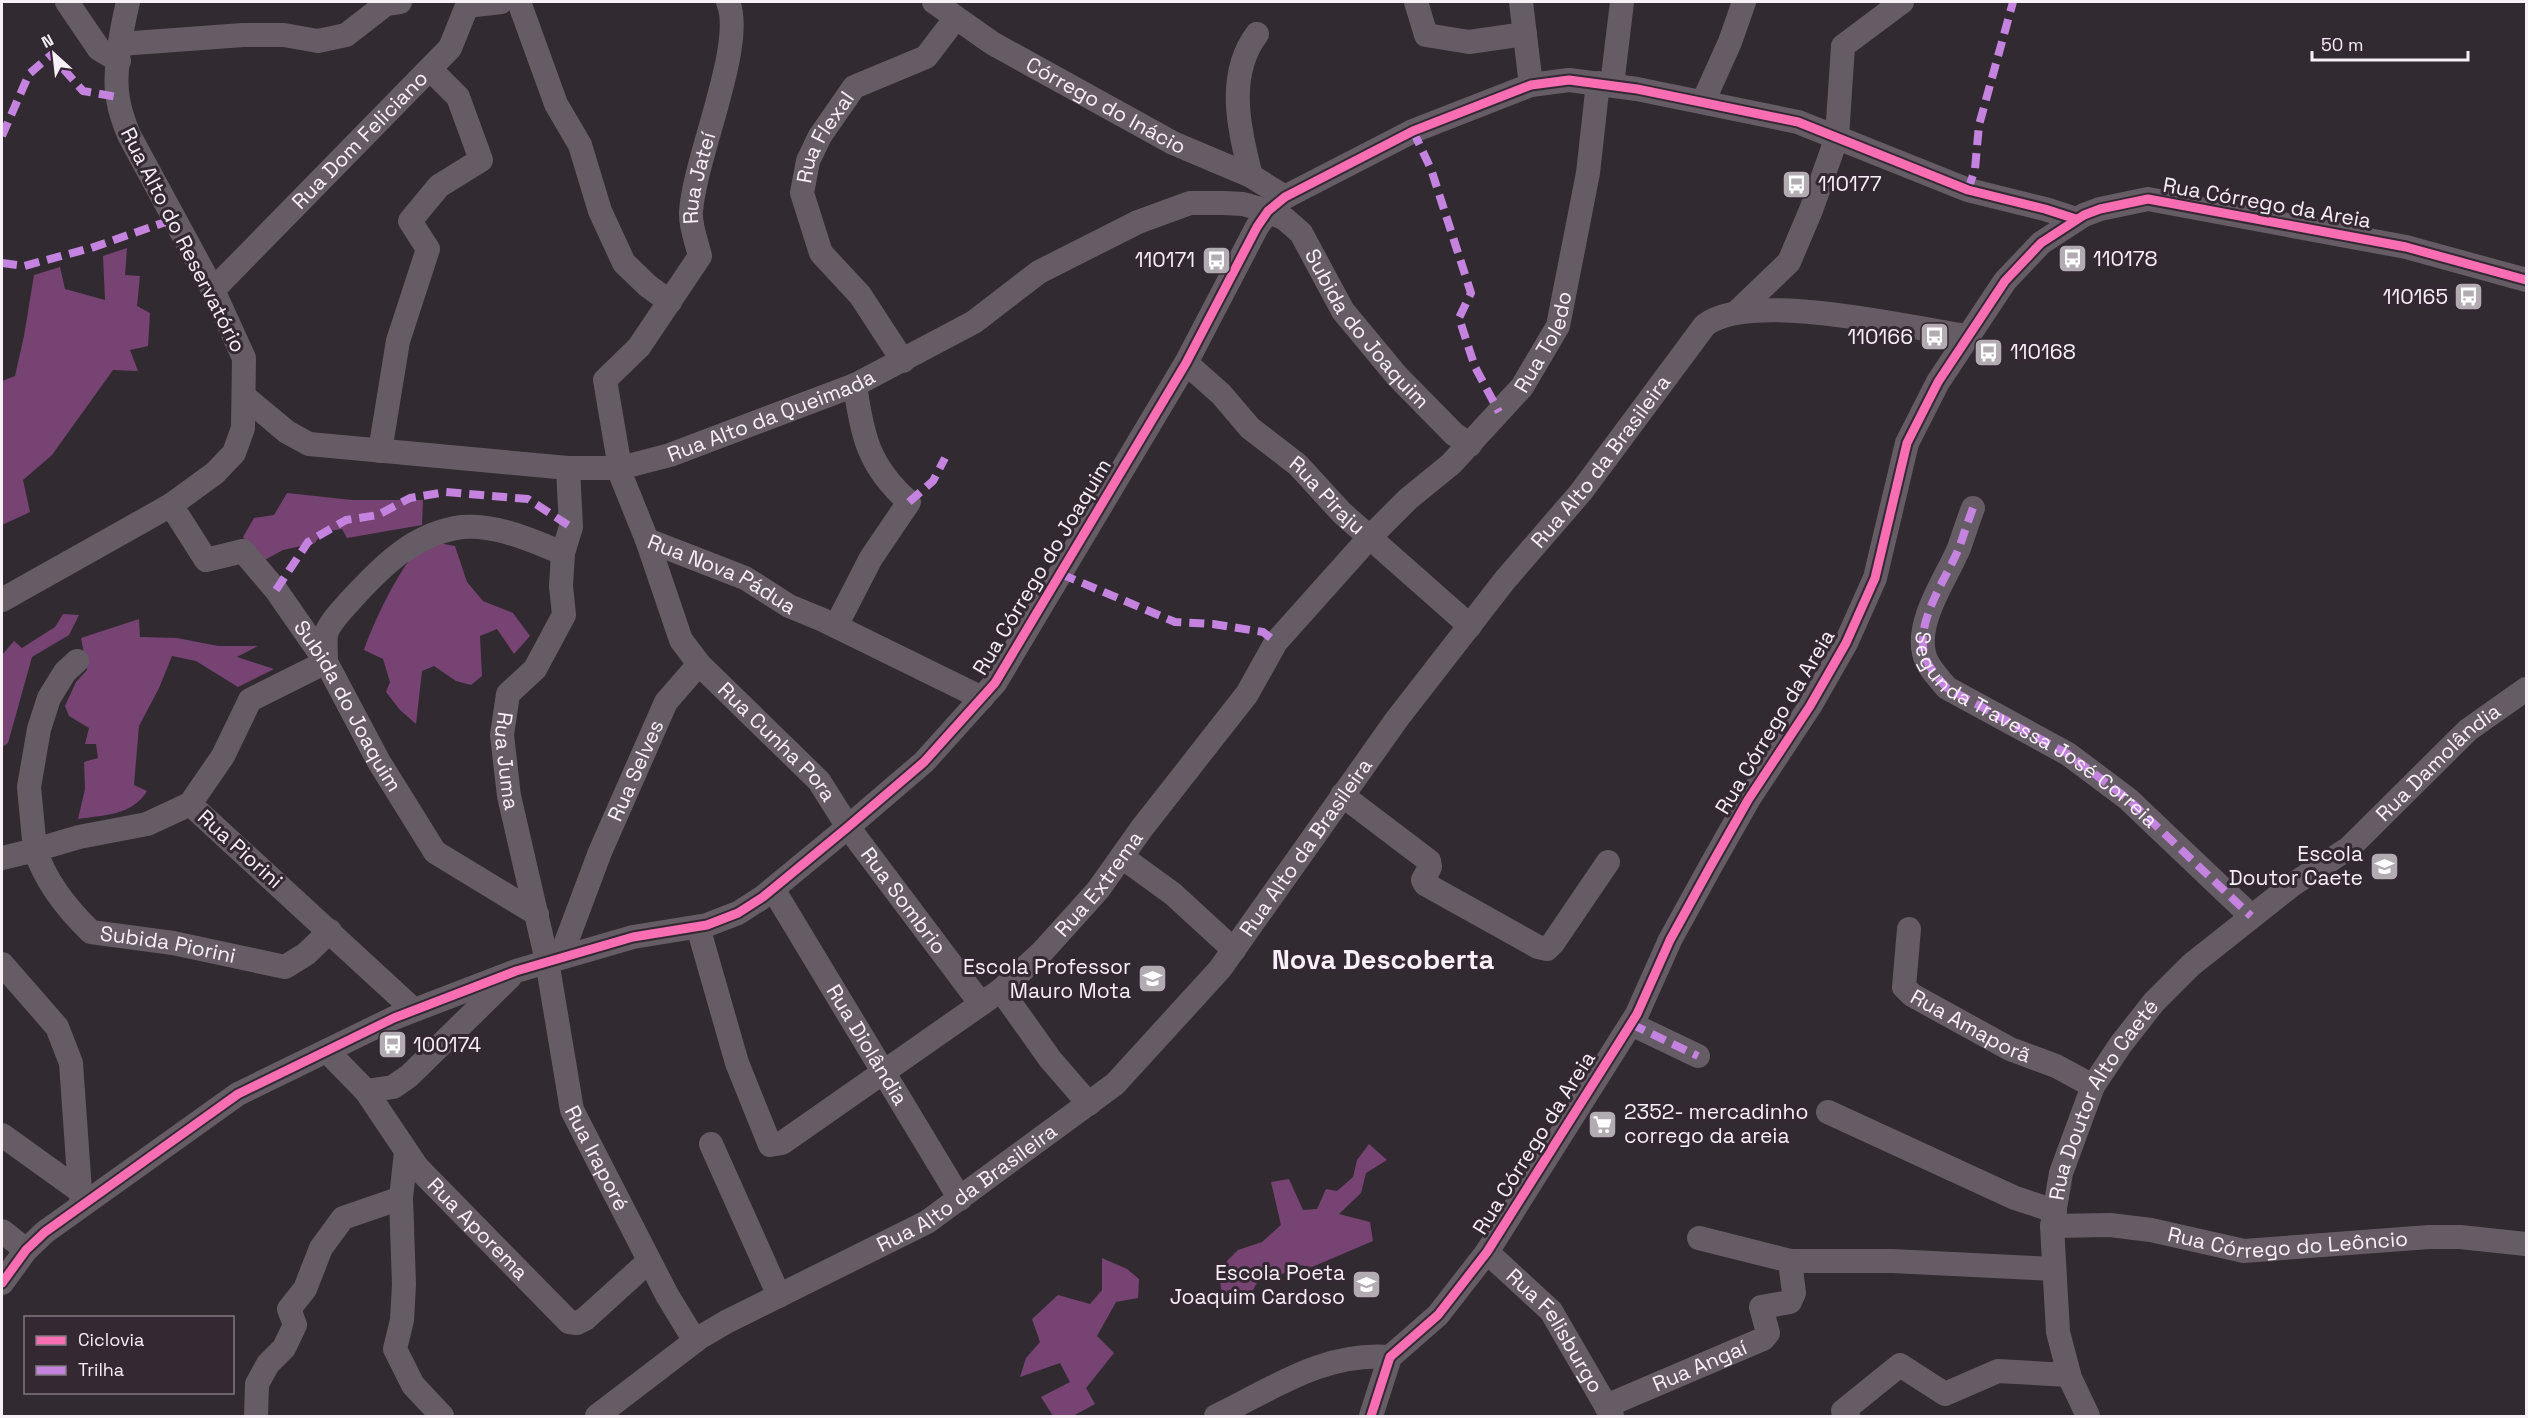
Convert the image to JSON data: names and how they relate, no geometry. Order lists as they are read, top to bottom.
{
  "streets": {
    "street": [
      "Córrego do Inácio",
      "Rua Flexal",
      "Rua Dom Feliciano",
      "Rua Jateí",
      "Rua Córrego da Areia",
      "Rua Alto do Reservatório",
      "Subida do Joaquim",
      "Rua Toledo",
      "Rua Alto da Queimada",
      "Rua Alto da Brasileira",
      "Rua Piraju",
      "Rua Córrego do Joaquim",
      "Rua Nova Pádua",
      "Segunda Travessa José Correia",
      "Rua Cunha Pora",
      "Rua Juma",
      "Rua Damolândia",
      "Rua Selves",
      "Rua Piorini",
      "Rua Extrema",
      "Rua Sombrio",
      "Subida Piorini",
      "Rua Amaporã",
      "Rua Diolândia",
      "Rua Doutor Alto Caeté",
      "Rua Iraporé",
      "Rua Aporema",
      "Rua Córrego do Leôncio",
      "Rua Felisburgo",
      "Rua Angaí"
    ]
  },
  "crossings": [
    ["Córrego do Inácio", "Rua Flexal"],
    ["Córrego do Inácio", "Subida do Joaquim"],
    ["Córrego do Inácio", "Rua Alto da Queimada"],
    ["Córrego do Inácio", "Rua Córrego do Joaquim"],
    ["Rua Flexal", "Rua Alto da Queimada"],
    ["Rua Dom Feliciano", "Rua Alto do Reservatório"],
    ["Rua Jateí", "Rua Alto da Queimada"],
    ["Rua Jateí", "Rua Nova Pádua"],
    ["Rua Córrego da Areia", "Rua Alto da Brasileira"],
    ["Rua Córrego da Areia", "Rua Felisburgo"],
    ["Rua Alto do Reservatório", "Subida do Joaquim"],
    ["Rua Alto do Reservatório", "Rua Alto da Queimada"],
    ["Subida do Joaquim", "Rua Toledo"],
    ["Subida do Joaquim", "Rua Alto da Queimada"],
    ["Subida do Joaquim", "Rua Córrego do Joaquim"],
    ["Subida do Joaquim", "Rua Juma"],
    ["Subida do Joaquim", "Rua Piorini"],
    ["Rua Toledo", "Rua Piraju"],
    ["Rua Toledo", "Rua Extrema"],
    ["Rua Alto da Queimada", "Rua Córrego do Joaquim"],
    ["Rua Alto da Queimada", "Rua Nova Pádua"],
    ["Rua Alto da Queimada", "Rua Juma"],
    ["Rua Alto da Brasileira", "Rua Piraju"],
    ["Rua Alto da Brasileira", "Rua Diolândia"],
    ["Rua Alto da Brasileira", "Rua Iraporé"],
    ["Rua Piraju", "Rua Córrego do Joaquim"],
    ["Rua Piraju", "Rua Extrema"],
    ["Rua Córrego do Joaquim", "Rua Nova Pádua"],
    ["Rua Córrego do Joaquim", "Rua Cunha Pora"],
    ["Rua Córrego do Joaquim", "Rua Juma"],
    ["Rua Córrego do Joaquim", "Rua Selves"],
    ["Rua Córrego do Joaquim", "Rua Piorini"],
    ["Rua Córrego do Joaquim", "Rua Extrema"],
    ["Rua Córrego do Joaquim", "Rua Sombrio"],
    ["Rua Córrego do Joaquim", "Rua Diolândia"],
    ["Rua Córrego do Joaquim", "Rua Iraporé"],
    ["Rua Córrego do Joaquim", "Rua Aporema"],
    ["Rua Nova Pádua", "Rua Cunha Pora"],
    ["Segunda Travessa José Correia", "Rua Doutor Alto Caeté"],
    ["Rua Cunha Pora", "Rua Selves"],
    ["Rua Cunha Pora", "Rua Sombrio"],
    ["Rua Juma", "Rua Selves"],
    ["Rua Juma", "Rua Iraporé"],
    ["Rua Damolândia", "Rua Doutor Alto Caeté"],
    ["Rua Selves", "Rua Iraporé"],
    ["Rua Piorini", "Subida Piorini"],
    ["Rua Extrema", "Rua Sombrio"],
    ["Rua Extrema", "Rua Diolândia"],
    ["Rua Amaporã", "Rua Doutor Alto Caeté"],
    ["Rua Doutor Alto Caeté", "Rua Córrego do Leôncio"],
    ["Rua Iraporé", "Rua Aporema"],
    ["Rua Felisburgo", "Rua Angaí"]
  ],
  "districts": ["Nova Descoberta"],
  "places": {
    "bus stop": [
      "110177",
      "110178",
      "110171",
      "110165",
      "110166",
      "110168",
      "100174"
    ],
    "school or university": ["Escola Doutor Caete", "Escola Professor Mauro Mota", "Escola Poeta Joaquim Cardoso"],
    "supermarket": ["2352- mercadinho corrego da areia"]
  },
  "legend": ["Ciclovia", "Trilha"],
  "scale_bar": "50 m",
  "north": "top left"
}
